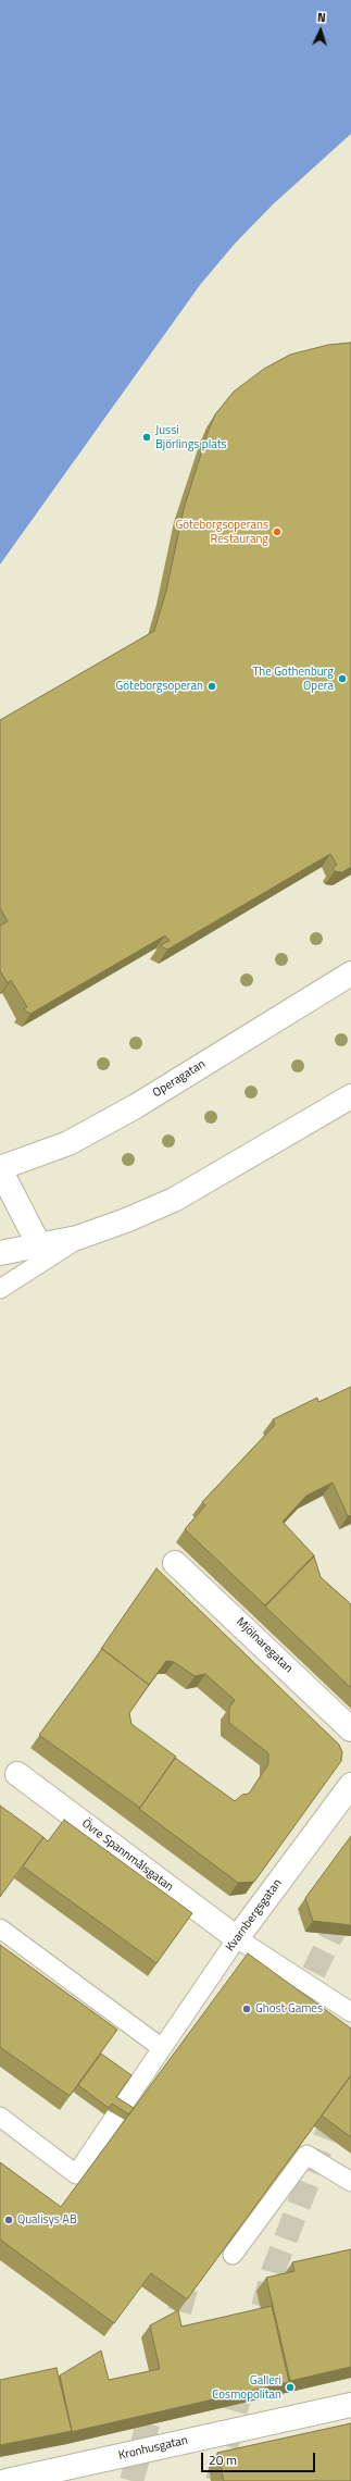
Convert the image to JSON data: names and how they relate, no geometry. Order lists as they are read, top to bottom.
{
  "streets": {
    "street": [
      "Operagatan",
      "Mjölnaregatan",
      "Övre Spannmålsgatan",
      "Kvarnbergsgatan",
      "Kronhusgatan"
    ]
  },
  "crossings": [
    ["Övre Spannmålsgatan", "Kvarnbergsgatan"]
  ],
  "places": [
    "Jussi Björlings plats",
    "Göteborgsoperans Restaurang",
    "The Gothenburg Opera",
    "Göteborgsoperan",
    "Ghost Games",
    "Qualisys AB",
    "Galleri Cosmopolitan"
  ],
  "scale_bar": "20 m",
  "north": "top"
}
